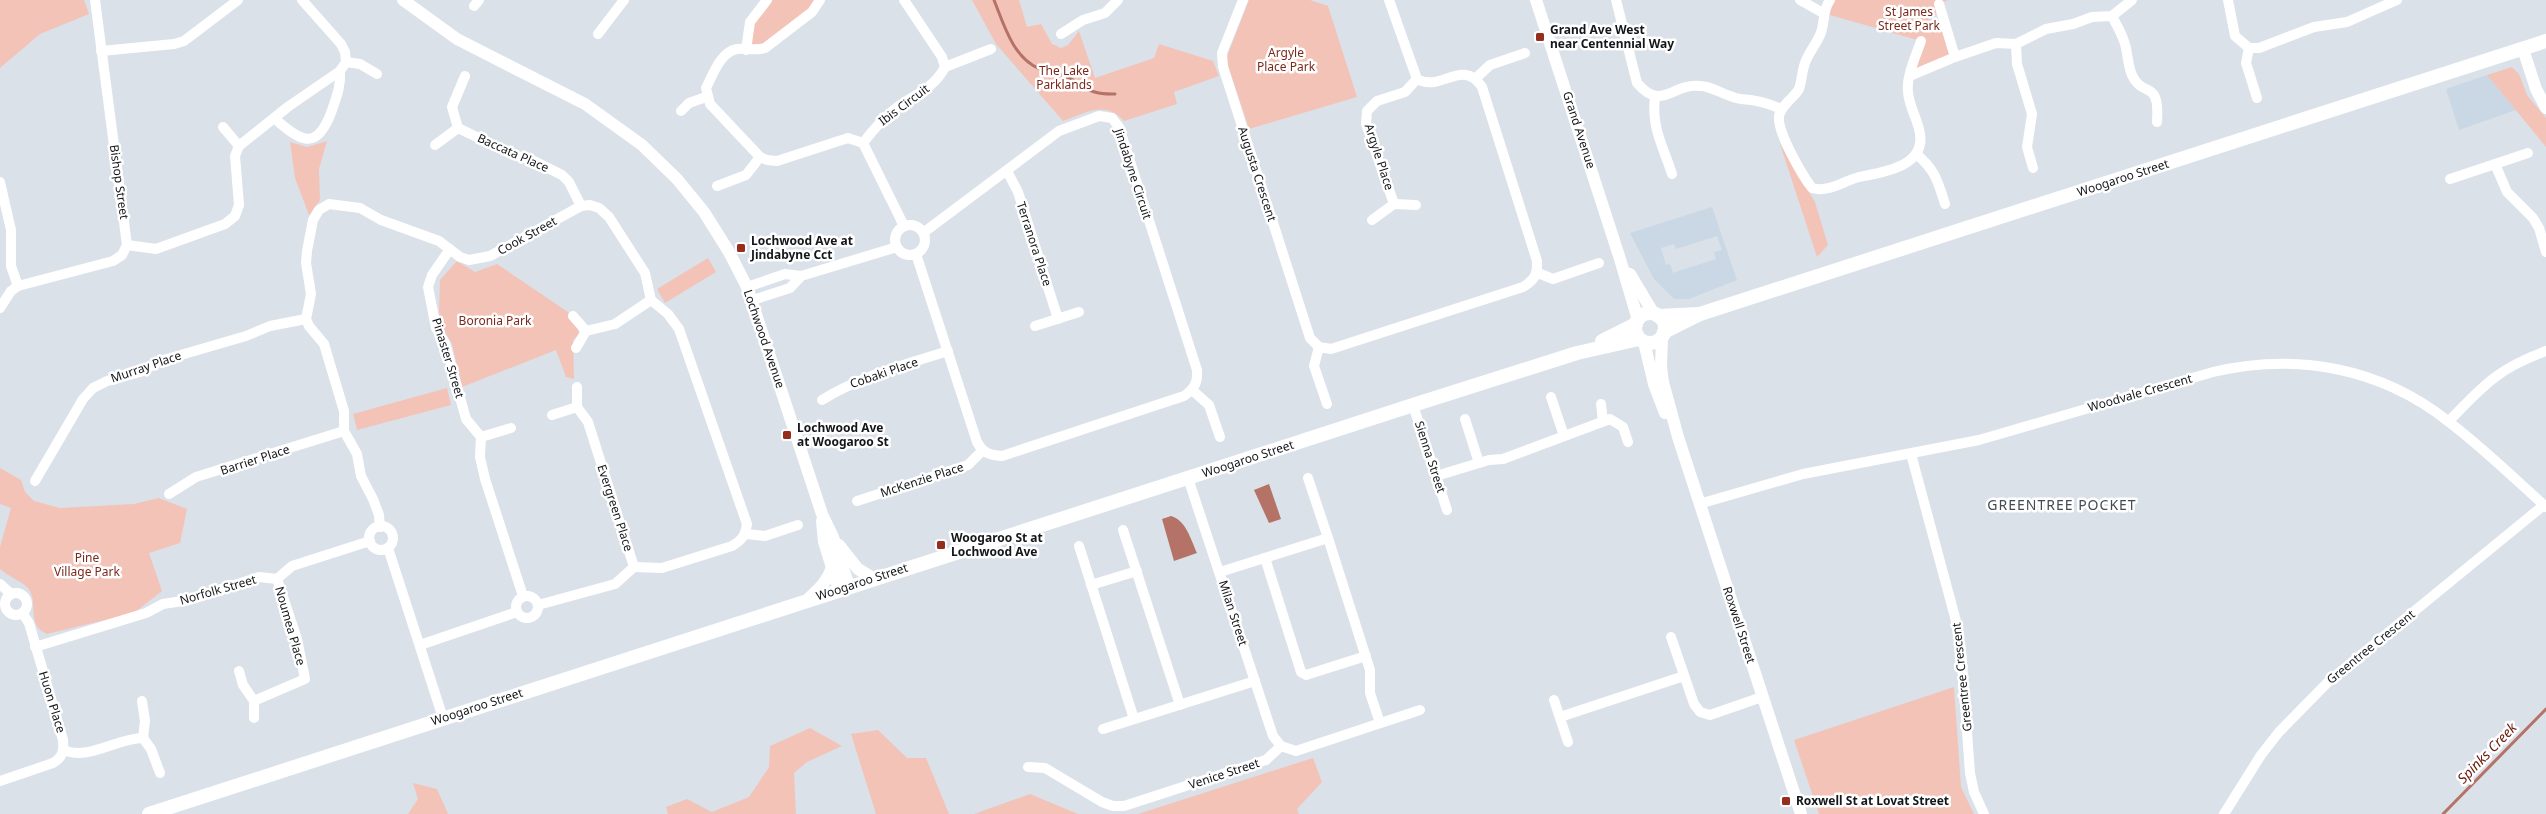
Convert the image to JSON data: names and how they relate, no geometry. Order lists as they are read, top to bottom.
{
  "streets": {
    "main road": ["Woogaroo Street"],
    "street": [
      "Ibis Circuit",
      "Grand Avenue",
      "Baccata Place",
      "Argyle Place",
      "Jindabyne Circuit",
      "Augusta Crescent",
      "Bishop Street",
      "Cook Street",
      "Terranora Place",
      "Lochwood Avenue",
      "Pinaster Street",
      "Murray Place",
      "Cobaki Place",
      "Woodvale Crescent",
      "Sienna Street",
      "Barrier Place",
      "McKenzie Place",
      "Evergreen Place",
      "Norfolk Street",
      "Milan Street",
      "Roxwell Street",
      "Noumea Place",
      "Greentree Crescent",
      "Huon Place",
      "Venice Street"
    ]
  },
  "crossings": [
    ["Grand Avenue", "Woogaroo Street"],
    ["Grand Avenue", "Roxwell Street"],
    ["Baccata Place", "Cook Street"],
    ["Jindabyne Circuit", "Terranora Place"],
    ["Woogaroo Street", "Lochwood Avenue"],
    ["Woogaroo Street", "Sienna Street"],
    ["Woogaroo Street", "Milan Street"],
    ["Woogaroo Street", "Roxwell Street"],
    ["Cook Street", "Pinaster Street"],
    ["Cook Street", "Murray Place"],
    ["Woodvale Crescent", "Roxwell Street"],
    ["Woodvale Crescent", "Greentree Crescent"],
    ["Norfolk Street", "Noumea Place"],
    ["Norfolk Street", "Huon Place"],
    ["Milan Street", "Venice Street"]
  ],
  "districts": ["GREENTREE POCKET"],
  "water": ["Spinks Creek"],
  "parks": [
    "St James Street Park",
    "Argyle Place Park",
    "The Lake Parklands",
    "Boronia Park",
    "Pine Village Park"
  ],
  "places": {
    "transit": [
      "Grand Ave West near Centennial Way",
      "Lochwood Ave at Jindabyne Cct",
      "Lochwood Ave at Woogaroo St",
      "Woogaroo St at Lochwood Ave",
      "Roxwell St at Lovat Street"
    ]
  }
}
